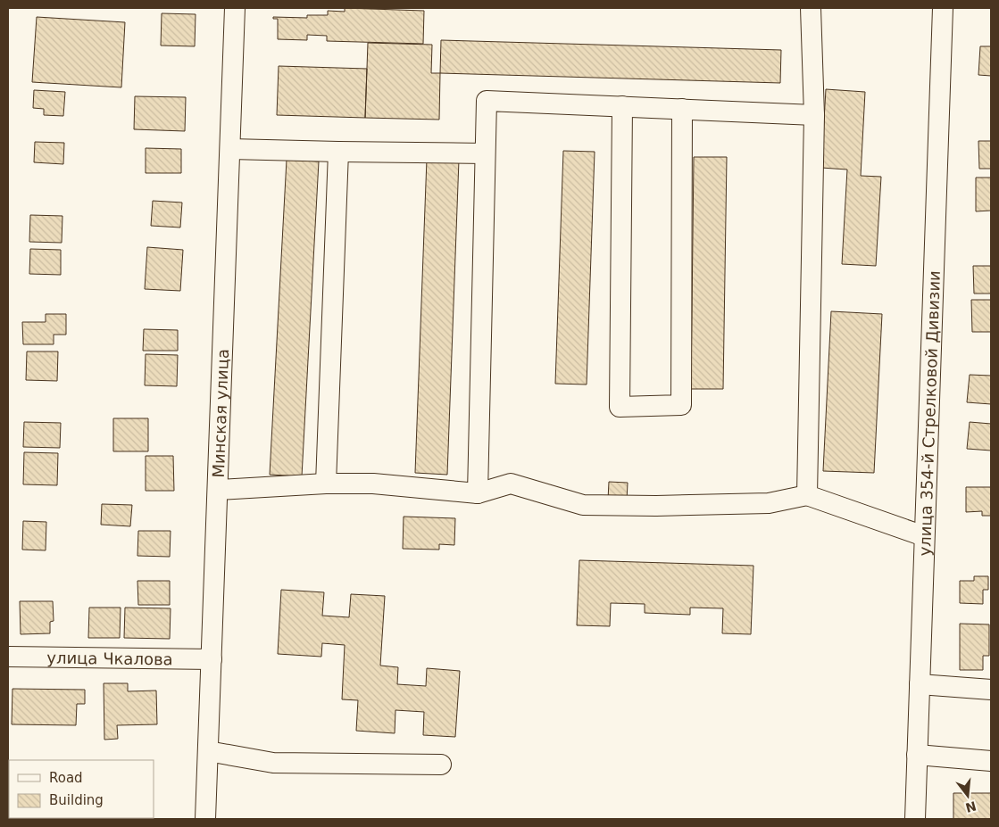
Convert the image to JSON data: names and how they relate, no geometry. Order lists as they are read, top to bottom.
{
  "streets": {
    "street": ["улица 354-й Стрелковой Дивизии", "Минская улица", "улица Чкалова"]
  },
  "crossings": [
    ["Минская улица", "улица Чкалова"]
  ],
  "legend": ["Road", "Building"],
  "north": "bottom"
}
